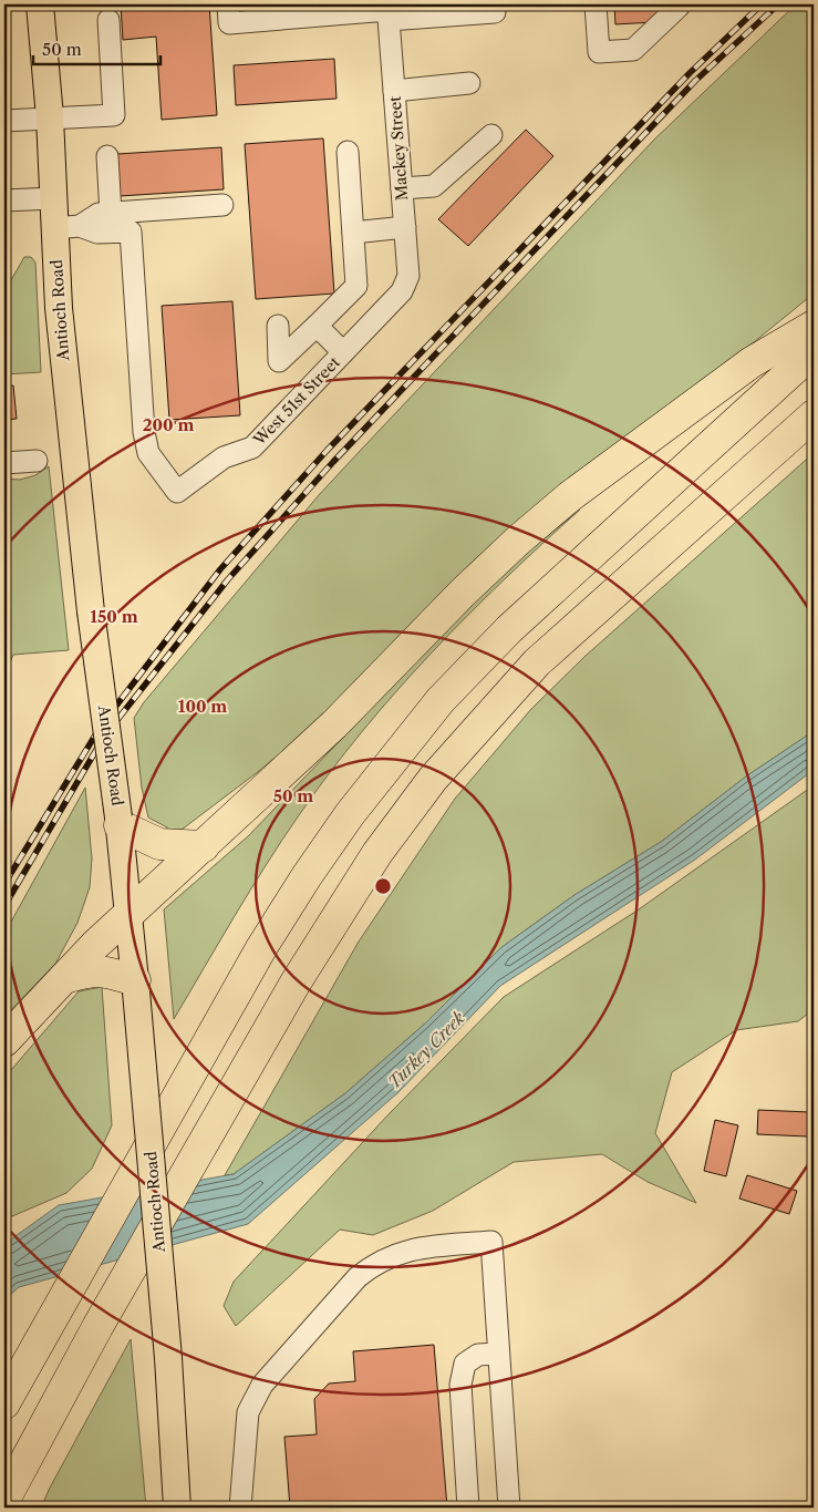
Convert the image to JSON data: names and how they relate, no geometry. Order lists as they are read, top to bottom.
{
  "streets": {
    "main road": ["Antioch Road"],
    "street": ["Mackey Street", "West 51st Street"]
  },
  "crossings": [
    ["Mackey Street", "West 51st Street"],
    ["Antioch Road", "West 51st Street"]
  ],
  "water": ["Turkey Creek"],
  "scale_bar": "50 m",
  "rings": [
    "200 m",
    "150 m",
    "100 m",
    "50 m"
  ]
}
